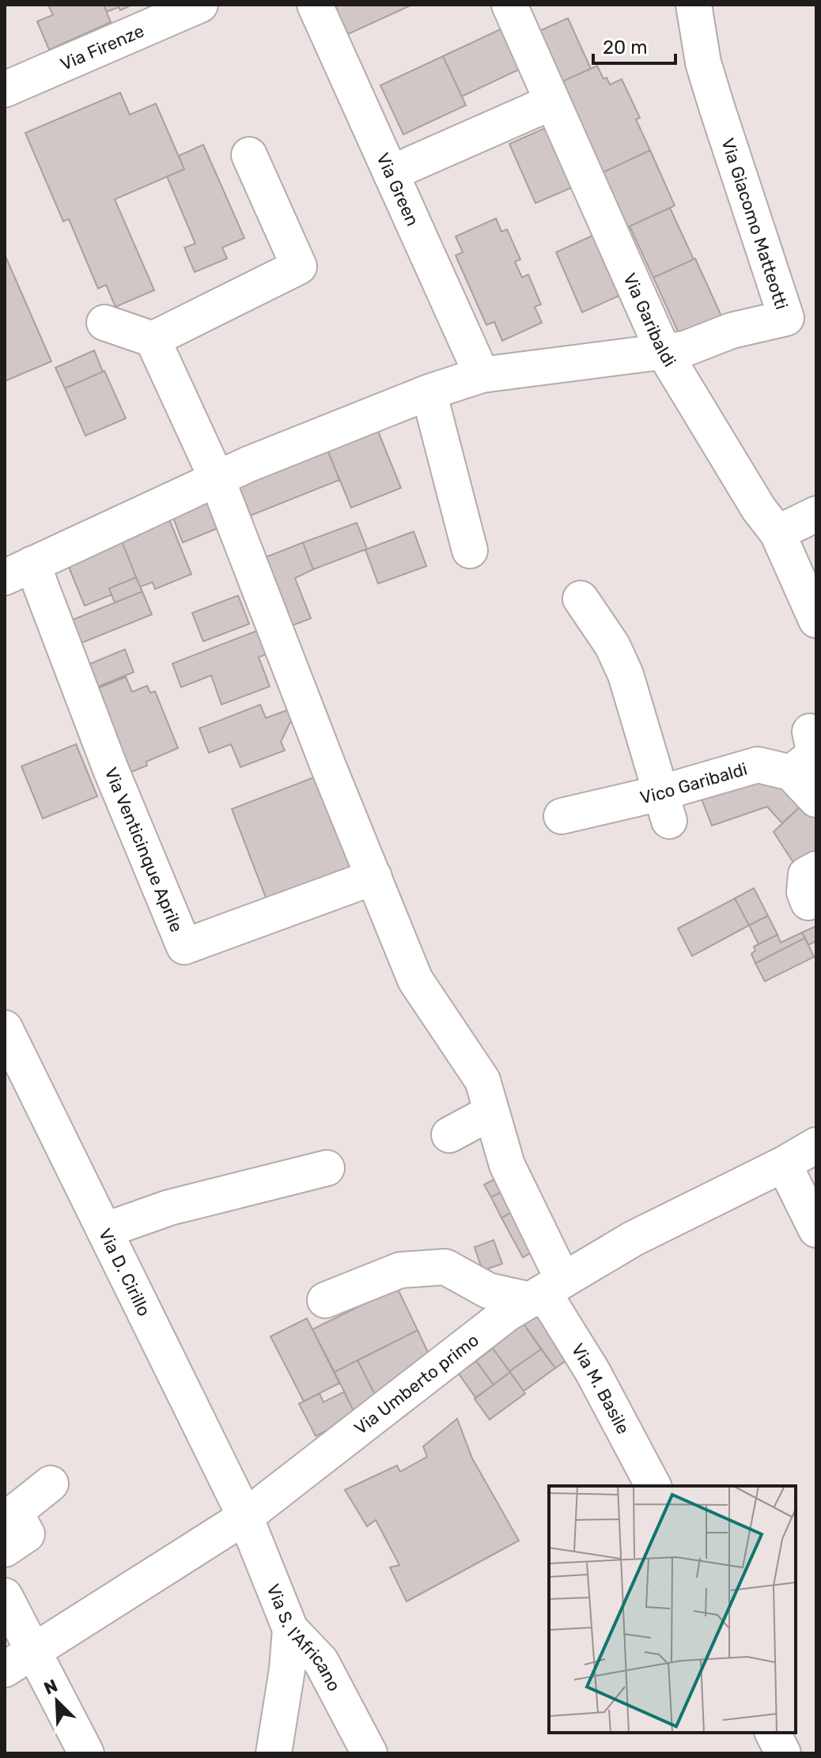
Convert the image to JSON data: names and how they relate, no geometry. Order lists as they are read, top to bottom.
{
  "streets": {
    "street": [
      "Via Firenze",
      "Via Green",
      "Via Giacomo Matteotti",
      "Via Garibaldi",
      "Vico Garibaldi",
      "Via Venticinque Aprile",
      "Via D. Cirillo",
      "Via Umberto primo",
      "Via M. Basile",
      "Via S. l'Africano"
    ]
  },
  "crossings": [
    ["Via Giacomo Matteotti", "Via Garibaldi"],
    ["Via D. Cirillo", "Via Umberto primo"],
    ["Via D. Cirillo", "Via S. l'Africano"],
    ["Via Umberto primo", "Via M. Basile"],
    ["Via Umberto primo", "Via S. l'Africano"]
  ],
  "scale_bar": "20 m",
  "north": "top left"
}
